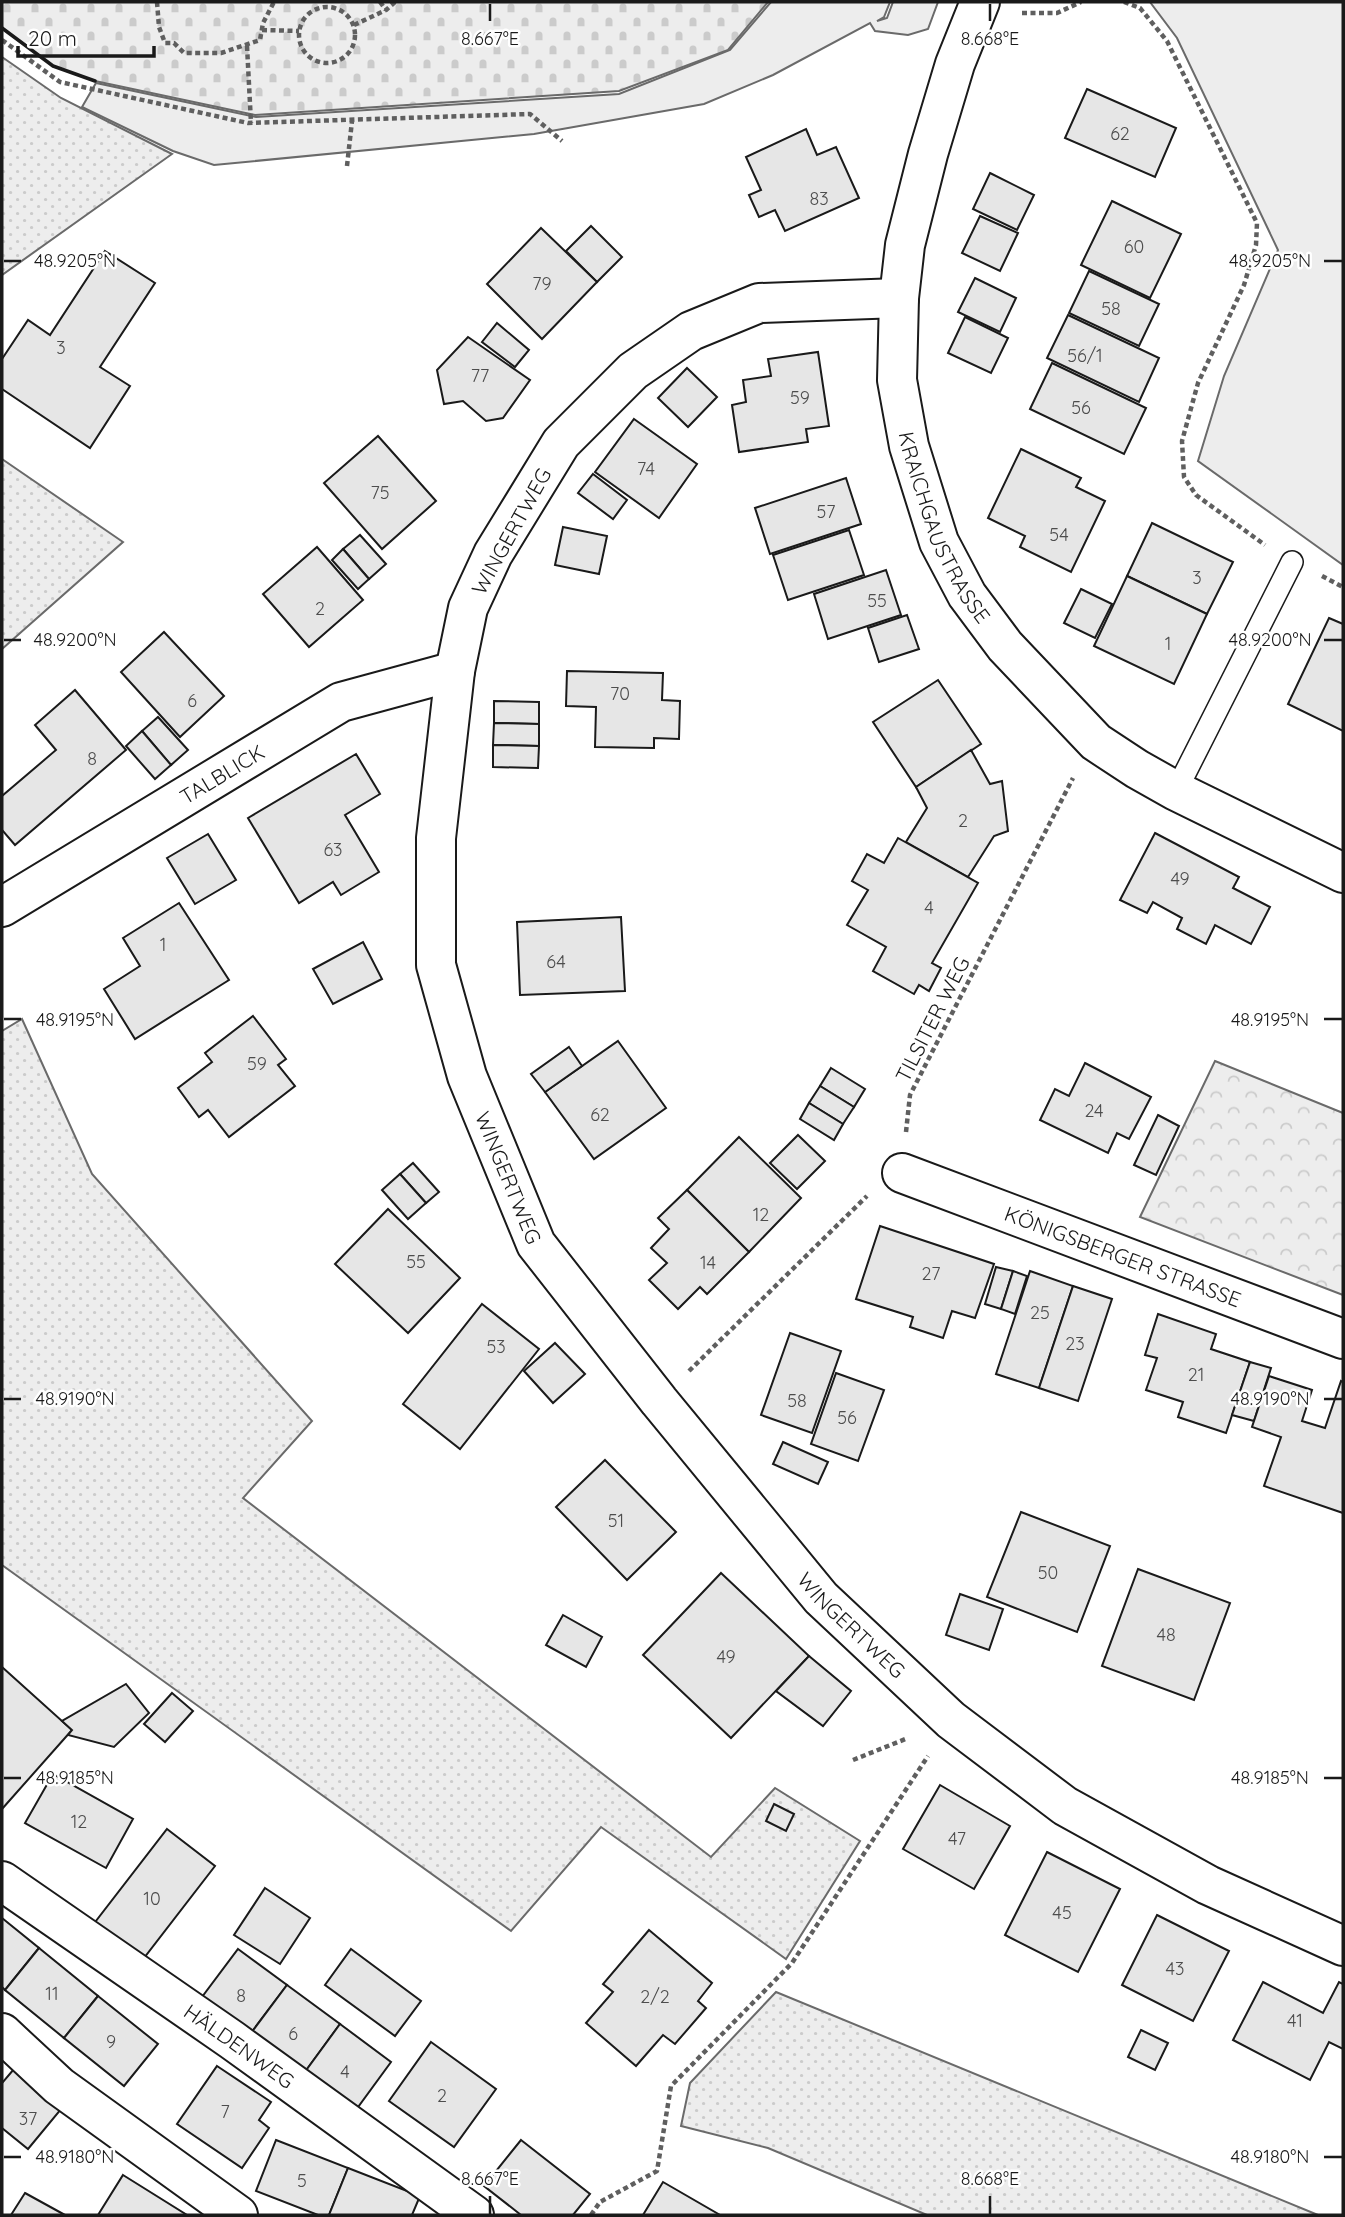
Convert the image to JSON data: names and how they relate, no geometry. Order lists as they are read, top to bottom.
{
  "streets": {
    "street": [
      "KRAICHGAUSTRASSE",
      "WINGERTWEG",
      "TALBLICK",
      "KÖNIGSBERGER STRASSE",
      "HÄLDENWEG"
    ],
    "path": ["TILSITER WEG"]
  },
  "crossings": [
    ["KRAICHGAUSTRASSE", "WINGERTWEG"],
    ["KRAICHGAUSTRASSE", "TILSITER WEG"],
    ["WINGERTWEG", "TALBLICK"],
    ["TILSITER WEG", "KÖNIGSBERGER STRASSE"]
  ],
  "house_numbers": [
    "62",
    "83",
    "60",
    "79",
    "58",
    "3",
    "56/1",
    "77",
    "59",
    "56",
    "74",
    "75",
    "57",
    "54",
    "3",
    "55",
    "2",
    "1",
    "70",
    "6",
    "8",
    "2",
    "63",
    "49",
    "4",
    "1",
    "64",
    "59",
    "24",
    "62",
    "12",
    "55",
    "14",
    "27",
    "25",
    "23",
    "53",
    "21",
    "58",
    "56",
    "51",
    "50",
    "48",
    "49",
    "12",
    "47",
    "10",
    "45",
    "43",
    "11",
    "8",
    "2/2",
    "41",
    "6",
    "9",
    "4",
    "2",
    "7",
    "37",
    "5"
  ],
  "scale_bar": "20 m",
  "coordinates": [
    "8.667°E",
    "8.668°E",
    "48.9205°N",
    "48.9200°N",
    "48.9195°N",
    "48.9190°N",
    "48.9185°N",
    "48.9180°N"
  ]
}
